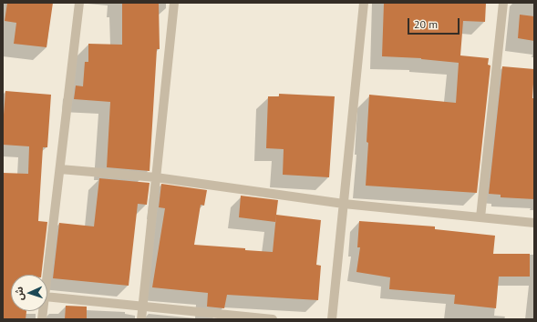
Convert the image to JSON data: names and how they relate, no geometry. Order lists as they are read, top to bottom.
{
  "scale_bar": "20 m",
  "north": "left"
}
